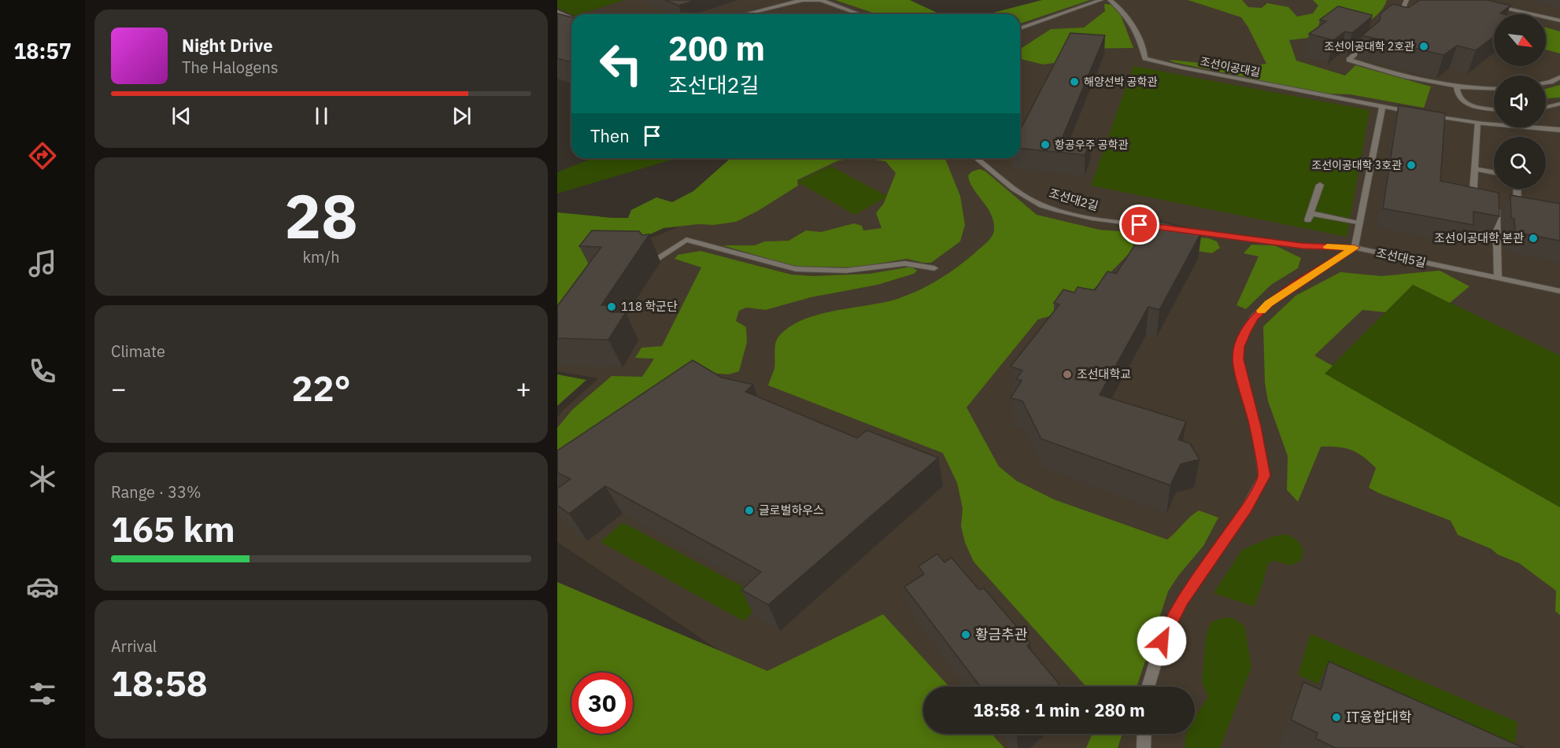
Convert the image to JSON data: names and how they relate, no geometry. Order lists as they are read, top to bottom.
{
  "streets": {
    "street": ["조선이공대길", "조선대2길", "조선대5길"]
  },
  "places": [
    "조선이공대학 2호관",
    "해양선박 공학관",
    "항공우주 공학관",
    "조선이공대학 3호관",
    "조선이공대학 본관",
    "118 학군단",
    "조선대학교",
    "글로벌하우스",
    "황금추관",
    "IT융합대학"
  ],
  "north": "bottom right",
  "page": {
    "tabs": "18:57",
    "turn": ["200 m", "조선대2길"],
    "song": ["Night Drive", "The Halogens"],
    "then": "Then",
    "tile": [
      ["28", "km/h"],
      "Climate",
      ["Range · 33%", "165 km"],
      ["Arrival", "18:58"]
    ],
    "heat": ["−", "22°", "+"],
    "limit": "30",
    "trip": "18:58 · 1 min · 280 m"
  }
}
